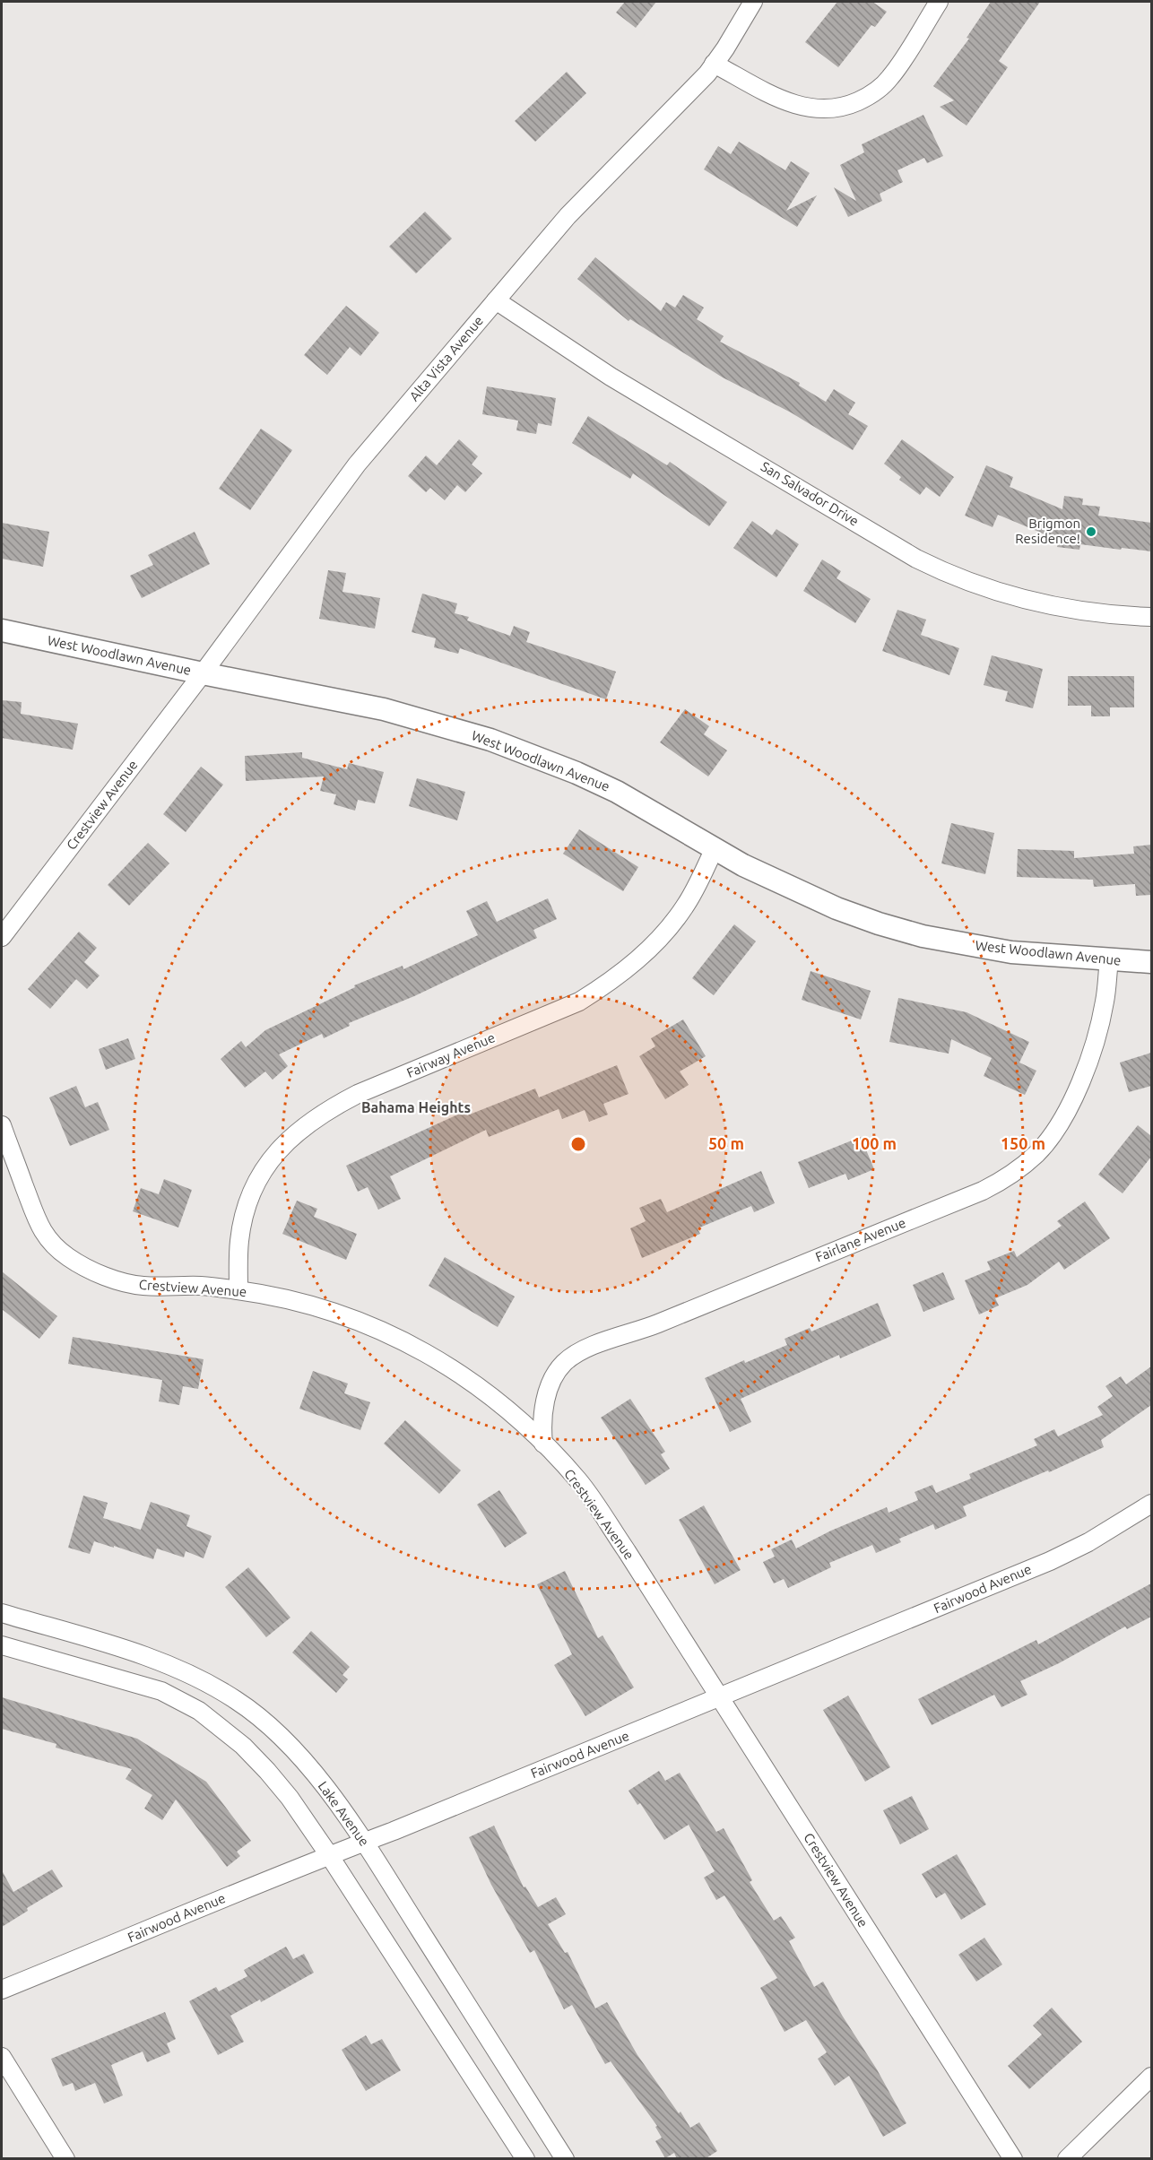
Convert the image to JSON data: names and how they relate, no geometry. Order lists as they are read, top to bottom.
{
  "streets": {
    "street": [
      "Alta Vista Avenue",
      "San Salvador Drive",
      "West Woodlawn Avenue",
      "Crestview Avenue",
      "Fairway Avenue",
      "Fairlane Avenue",
      "Fairwood Avenue",
      "Lake Avenue"
    ]
  },
  "crossings": [
    ["Alta Vista Avenue", "San Salvador Drive"],
    ["Alta Vista Avenue", "West Woodlawn Avenue"],
    ["Alta Vista Avenue", "Crestview Avenue"],
    ["West Woodlawn Avenue", "Crestview Avenue"],
    ["West Woodlawn Avenue", "Fairway Avenue"],
    ["West Woodlawn Avenue", "Fairlane Avenue"],
    ["Crestview Avenue", "Fairway Avenue"],
    ["Crestview Avenue", "Fairlane Avenue"],
    ["Crestview Avenue", "Fairwood Avenue"],
    ["Fairwood Avenue", "Lake Avenue"]
  ],
  "districts": ["Bahama Heights"],
  "places": ["Brigmon Residence!"],
  "rings": ["50 m", "100 m", "150 m"]
}
